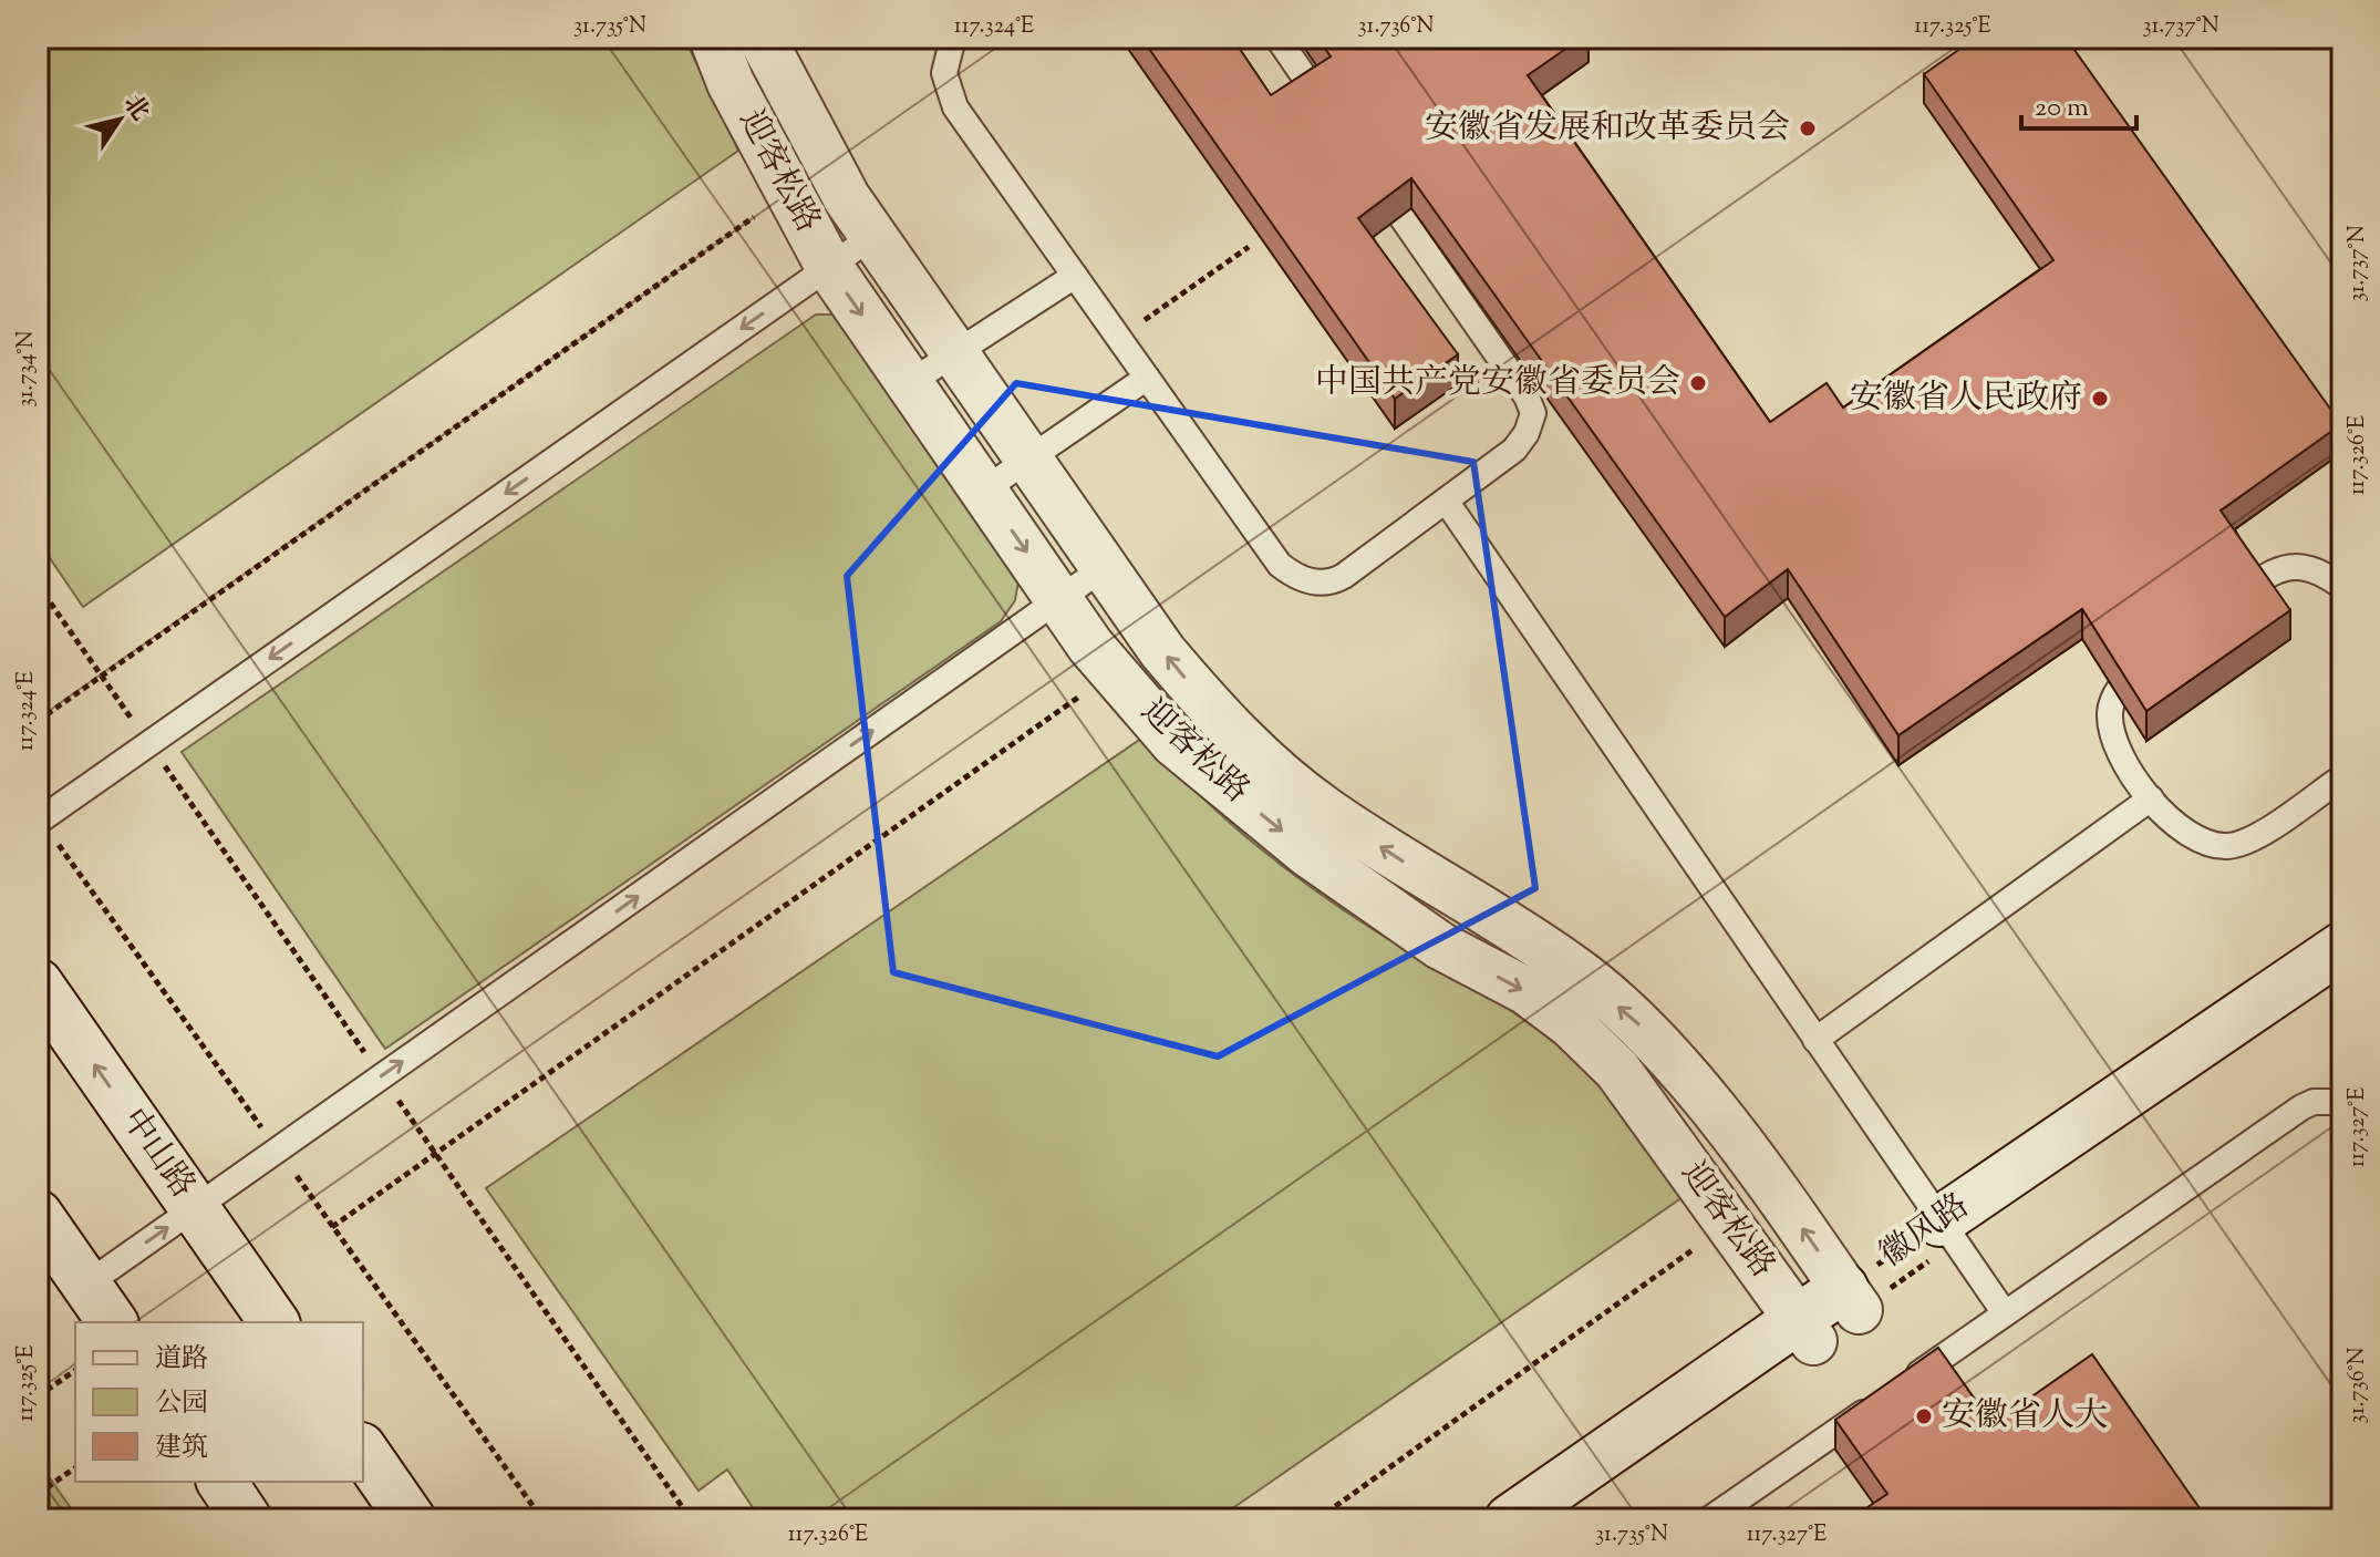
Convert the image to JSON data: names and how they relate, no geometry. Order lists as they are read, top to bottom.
{
  "streets": {
    "street": ["迎客松路", "中山路", "徽风路"]
  },
  "crossings": [
    ["迎客松路", "徽风路"]
  ],
  "places": [
    "安徽省发展和改革委员会",
    "中国共产党安徽省委员会",
    "安徽省人民政府",
    "安徽省人大"
  ],
  "legend": ["道路", "公园", "建筑"],
  "scale_bar": "20 m",
  "north": "top right",
  "coordinates": [
    "31.735°N",
    "117.324°E",
    "31.736°N",
    "117.325°E",
    "31.737°N",
    "31.734°N",
    "117.326°E",
    "117.327°E"
  ]
}
